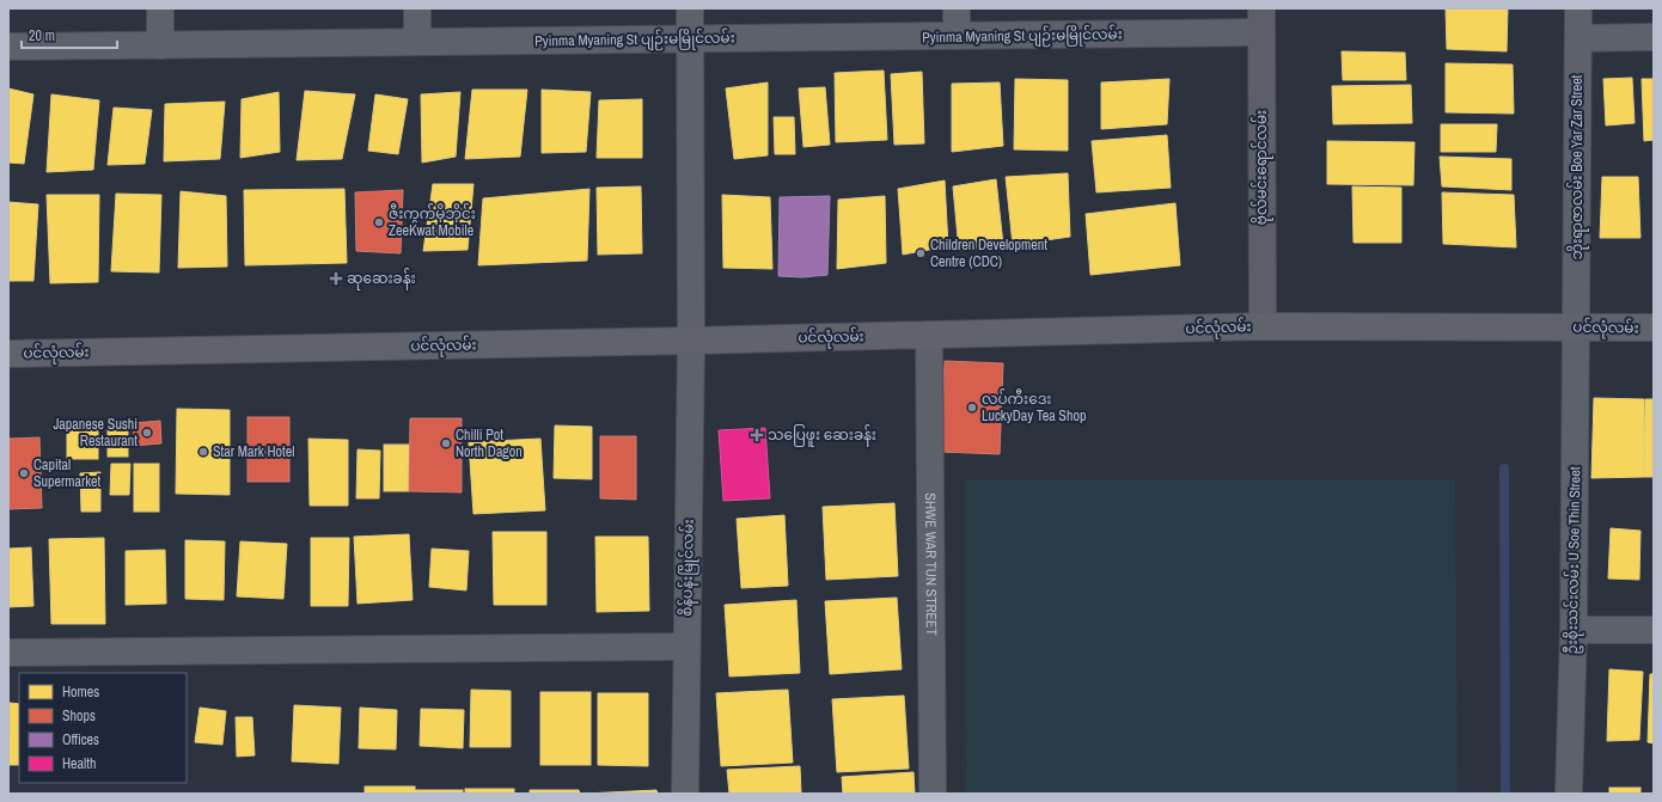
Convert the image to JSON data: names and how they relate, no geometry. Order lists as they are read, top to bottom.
{
  "streets": {
    "main road": ["ပင်လုံလမ်း"],
    "street": [
      "Pyinma Myaning St ပျဉ်းမမြိုင်လမ်း",
      "ဗိုလ်မင်းရောင်လမ်း",
      "ဘိုးရာဇာလမ်း Boe Yar Zar Street",
      "ဦးစိုးသင်းလမ်း U Soe Thin Street",
      "SHWE WAR TUN STREET",
      "စိန်ပန်းမြိုင်လမ်း"
    ]
  },
  "crossings": [
    ["Pyinma Myaning St ပျဉ်းမမြိုင်လမ်း", "ဗိုလ်မင်းရောင်လမ်း"],
    ["Pyinma Myaning St ပျဉ်းမမြိုင်လမ်း", "စိန်ပန်းမြိုင်လမ်း"],
    ["ဗိုလ်မင်းရောင်လမ်း", "ပင်လုံလမ်း"],
    ["ဘိုးရာဇာလမ်း Boe Yar Zar Street", "ပင်လုံလမ်း"],
    ["ဘိုးရာဇာလမ်း Boe Yar Zar Street", "ဦးစိုးသင်းလမ်း U Soe Thin Street"],
    ["ပင်လုံလမ်း", "ဦးစိုးသင်းလမ်း U Soe Thin Street"],
    ["ပင်လုံလမ်း", "SHWE WAR TUN STREET"],
    ["ပင်လုံလမ်း", "စိန်ပန်းမြိုင်လမ်း"]
  ],
  "places": {
    "other": [
      "ဇီးကွက်မိုဘိုင်း ZeeKwat Mobile",
      "Children Development Centre (CDC)",
      "လပ်ကီးဒေး LuckyDay Tea Shop",
      "Japanese Sushi Restaurant",
      "Chilli Pot North Dagon",
      "Star Mark Hotel",
      "Capital Supermarket"
    ],
    "health": ["ဆုဆေးခန်း", "သပြေဖူး ဆေးခန်း"]
  },
  "legend": [
    "Homes",
    "Shops",
    "Offices",
    "Health"
  ],
  "scale_bar": "20 m"
}
